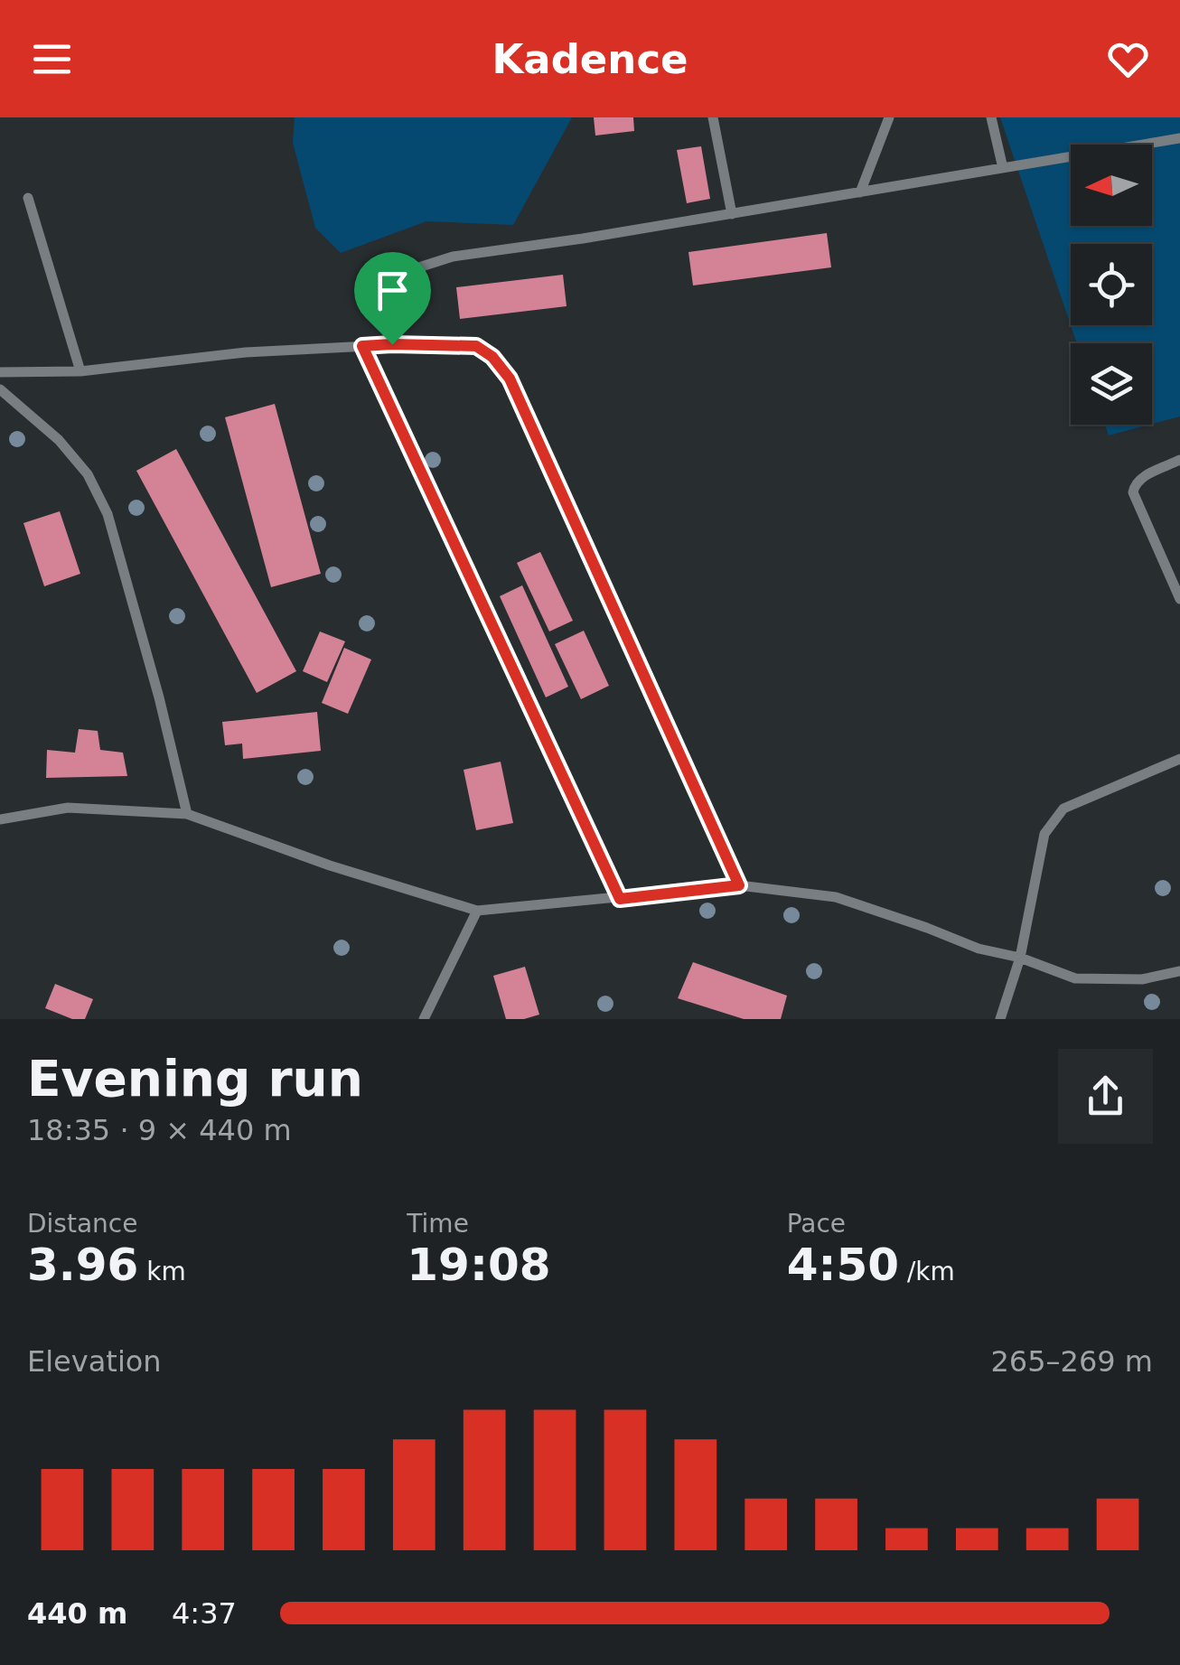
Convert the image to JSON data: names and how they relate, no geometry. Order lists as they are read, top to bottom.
{
  "north": "left",
  "page": {
    "header": "Kadence",
    "heading": ["Evening run", "18:35 · 9 × 440 m"],
    "stats": [
      ["Distance", "3.96 km"],
      ["Time", "19:08"],
      ["Pace", "4:50 /km"]
    ],
    "chart": ["Elevation", "265–269 m"],
    "list": [
      {
        "name": "440 m",
        "note": "4:37"
      }
    ]
  }
}
